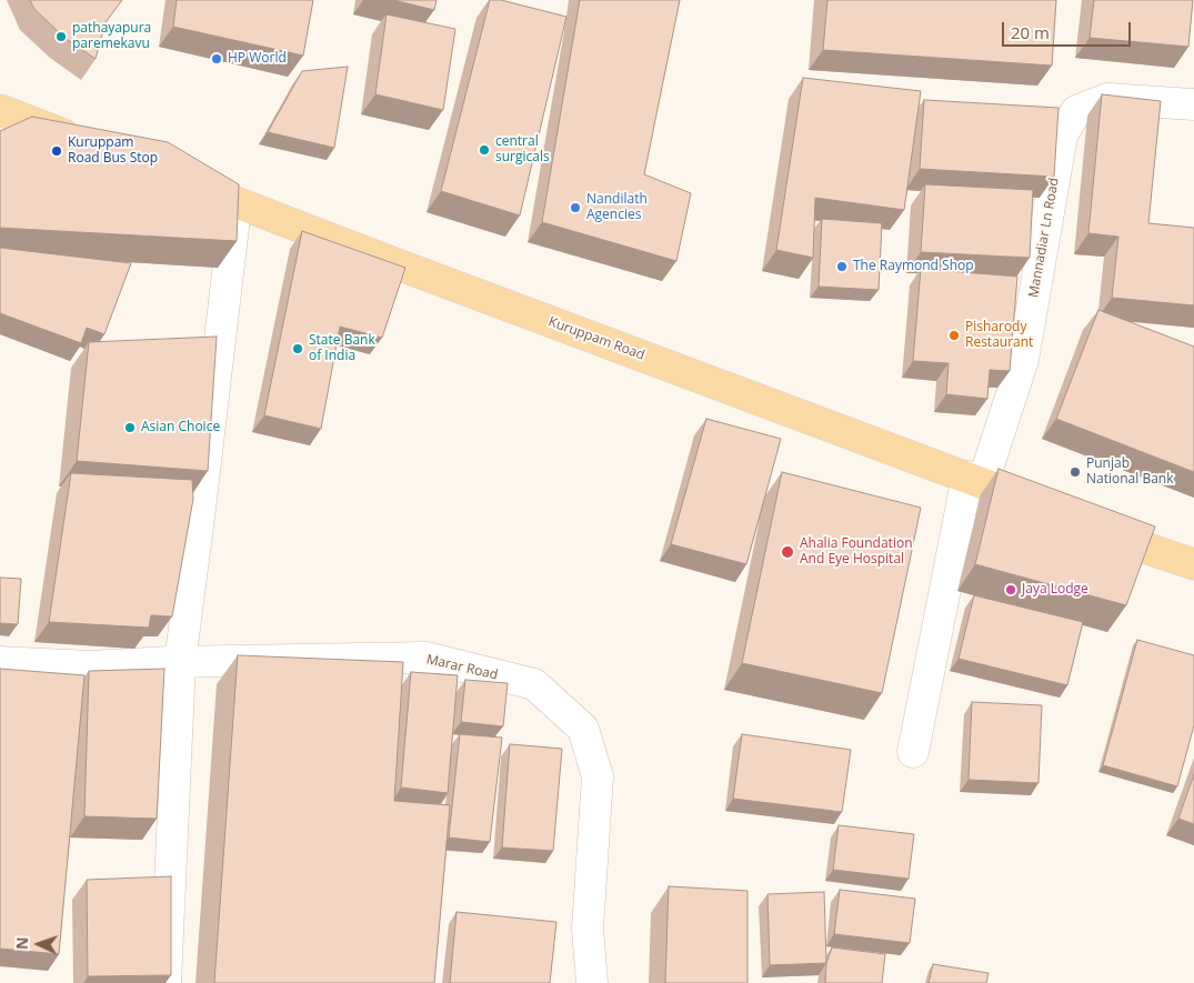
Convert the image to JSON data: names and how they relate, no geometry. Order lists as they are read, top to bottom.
{
  "streets": {
    "main road": ["Kuruppam Road"],
    "street": ["Mannadiar Ln Road", "Marar Road"]
  },
  "crossings": [
    ["Mannadiar Ln Road", "Kuruppam Road"]
  ],
  "places": [
    "pathayapura paremekavu",
    "HP World",
    "central surgicals",
    "Kuruppam Road Bus Stop",
    "Nandilath Agencies",
    "The Raymond Shop",
    "Pisharody Restaurant",
    "State Bank of India",
    "Asian Choice",
    "Punjab National Bank",
    "Ahalia Foundation And Eye Hospital",
    "Jaya Lodge"
  ],
  "scale_bar": "20 m",
  "north": "left"
}
